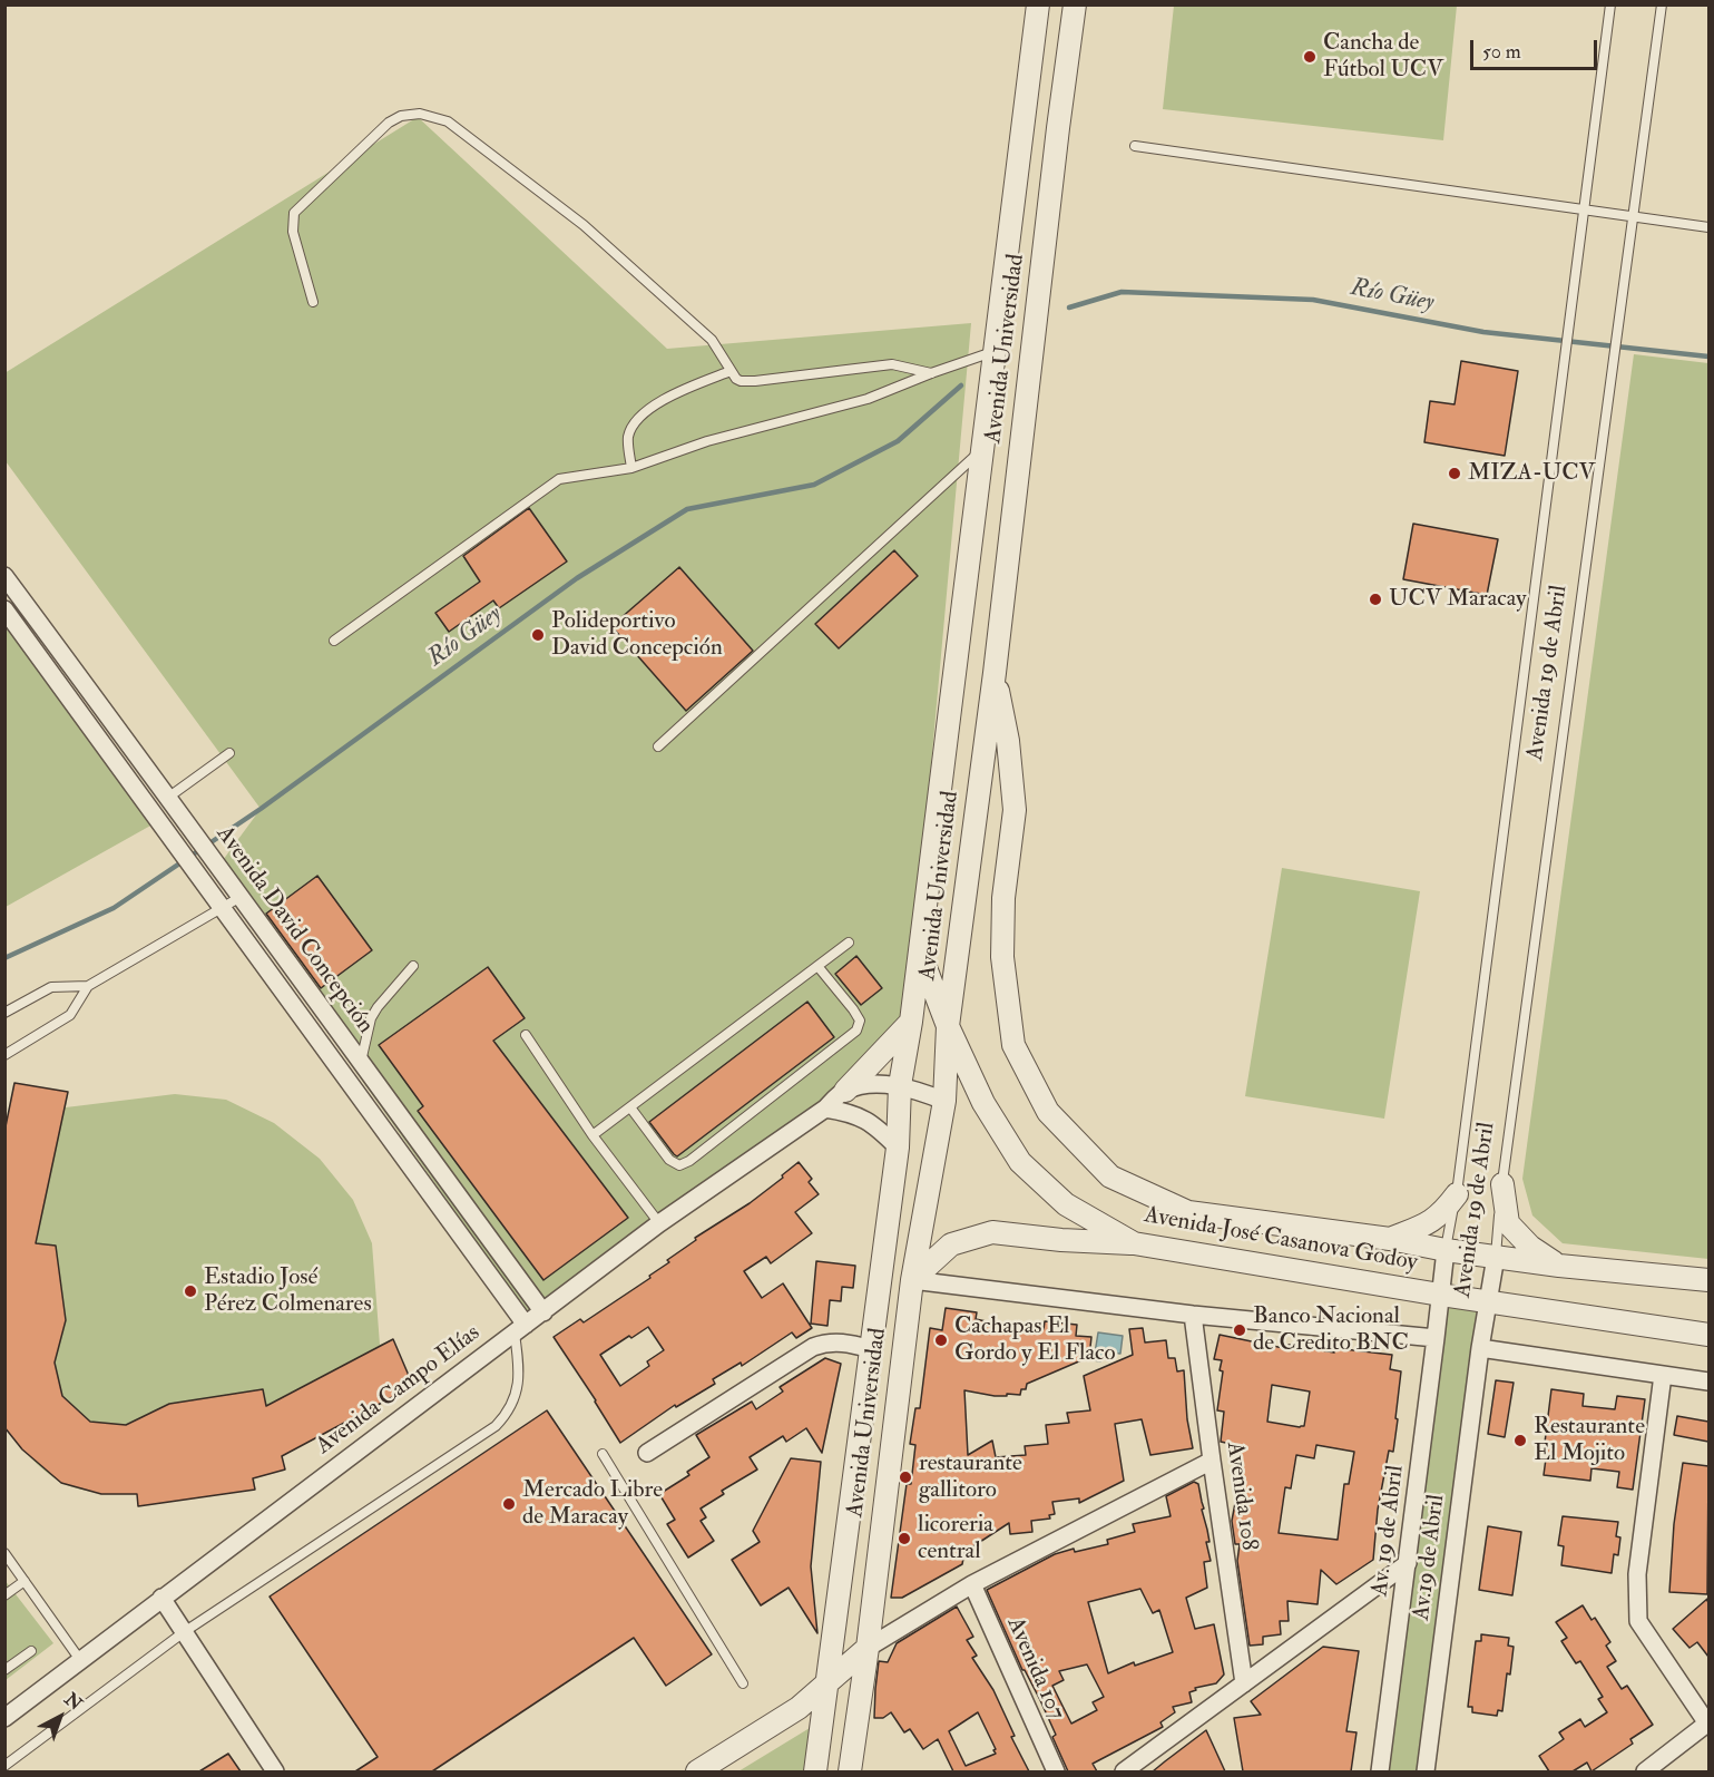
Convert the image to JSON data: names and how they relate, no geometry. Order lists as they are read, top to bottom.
{
  "streets": {
    "street": [
      "Avenida Universidad",
      "Avenida 19 de Abril",
      "Avenida David Concepción",
      "Avenida José Casanova Godoy",
      "Avenida Campo Elías",
      "Avenida 108",
      "Av. 19 de Abril",
      "Av.19 de Abril",
      "Avenida 107"
    ]
  },
  "crossings": [
    ["Avenida Universidad", "Avenida José Casanova Godoy"],
    ["Avenida 19 de Abril", "Avenida José Casanova Godoy"],
    ["Avenida 19 de Abril", "Av. 19 de Abril"],
    ["Avenida 19 de Abril", "Av.19 de Abril"],
    ["Avenida David Concepción", "Avenida Campo Elías"],
    ["Avenida José Casanova Godoy", "Av. 19 de Abril"]
  ],
  "water": ["Río Güey"],
  "places": [
    "Cancha de Fútbol UCV",
    "MIZA-UCV",
    "UCV Maracay",
    "Polideportivo David Concepción",
    "Estadio José Pérez Colmenares",
    "Banco Nacional de Credito BNC",
    "Cachapas El Gordo y El Flaco",
    "Restaurante El Mojito",
    "restaurante gallitoro",
    "Mercado Libre de Maracay",
    "licoreria central"
  ],
  "scale_bar": "50 m",
  "north": "top right"
}
